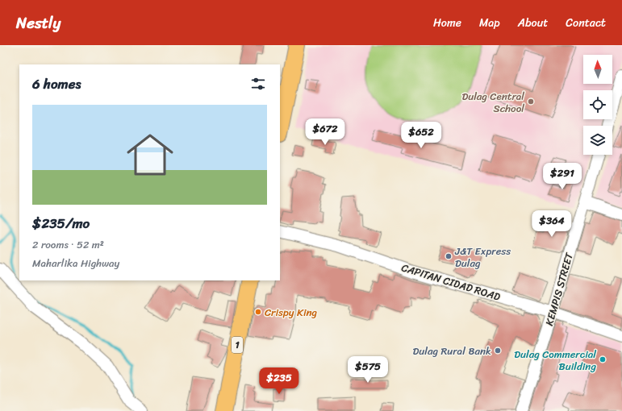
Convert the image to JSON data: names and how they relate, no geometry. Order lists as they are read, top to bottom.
{
  "streets": {
    "highway": ["1"],
    "street": ["CAPITAN CIDAD ROAD", "KEMPIS STREET"]
  },
  "crossings": [
    ["CAPITAN CIDAD ROAD", "KEMPIS STREET"]
  ],
  "places": [
    "Dulag Central School",
    "J&T Express Dulag",
    "Crispy King",
    "Dulag Rural Bank",
    "Dulag Commercial Building"
  ],
  "north": "top",
  "page": {
    "header": "Nestly",
    "nav": [
      "Home",
      "Map",
      "About",
      "Contact"
    ],
    "heading": "6 homes",
    "list": [
      {
        "name": "$235/mo",
        "note": "2 rooms · 52 m² · Maharlika Highway"
      }
    ],
    "price": [
      "$672",
      "$652",
      "$291",
      "$364",
      "$575",
      "$235"
    ]
  }
}
